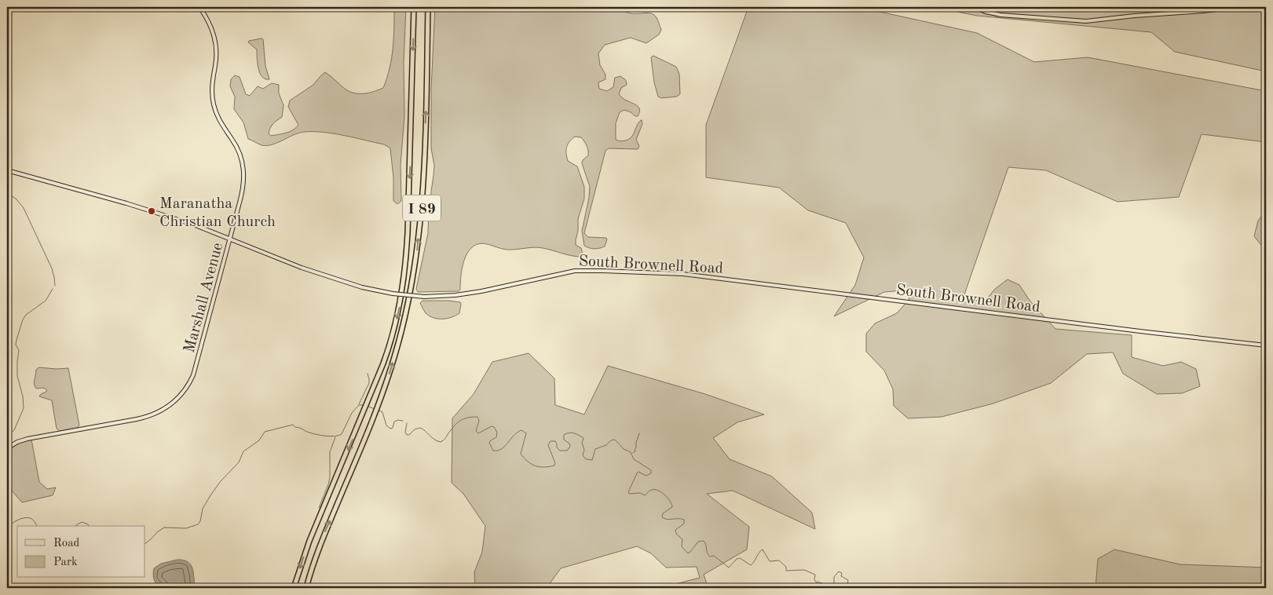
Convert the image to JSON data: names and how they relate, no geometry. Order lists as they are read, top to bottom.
{
  "streets": {
    "highway": ["I 89"],
    "street": ["South Brownell Road", "Marshall Avenue"]
  },
  "crossings": [
    ["South Brownell Road", "Marshall Avenue"]
  ],
  "places": ["Maranatha Christian Church"],
  "legend": ["Road", "Park"]
}
